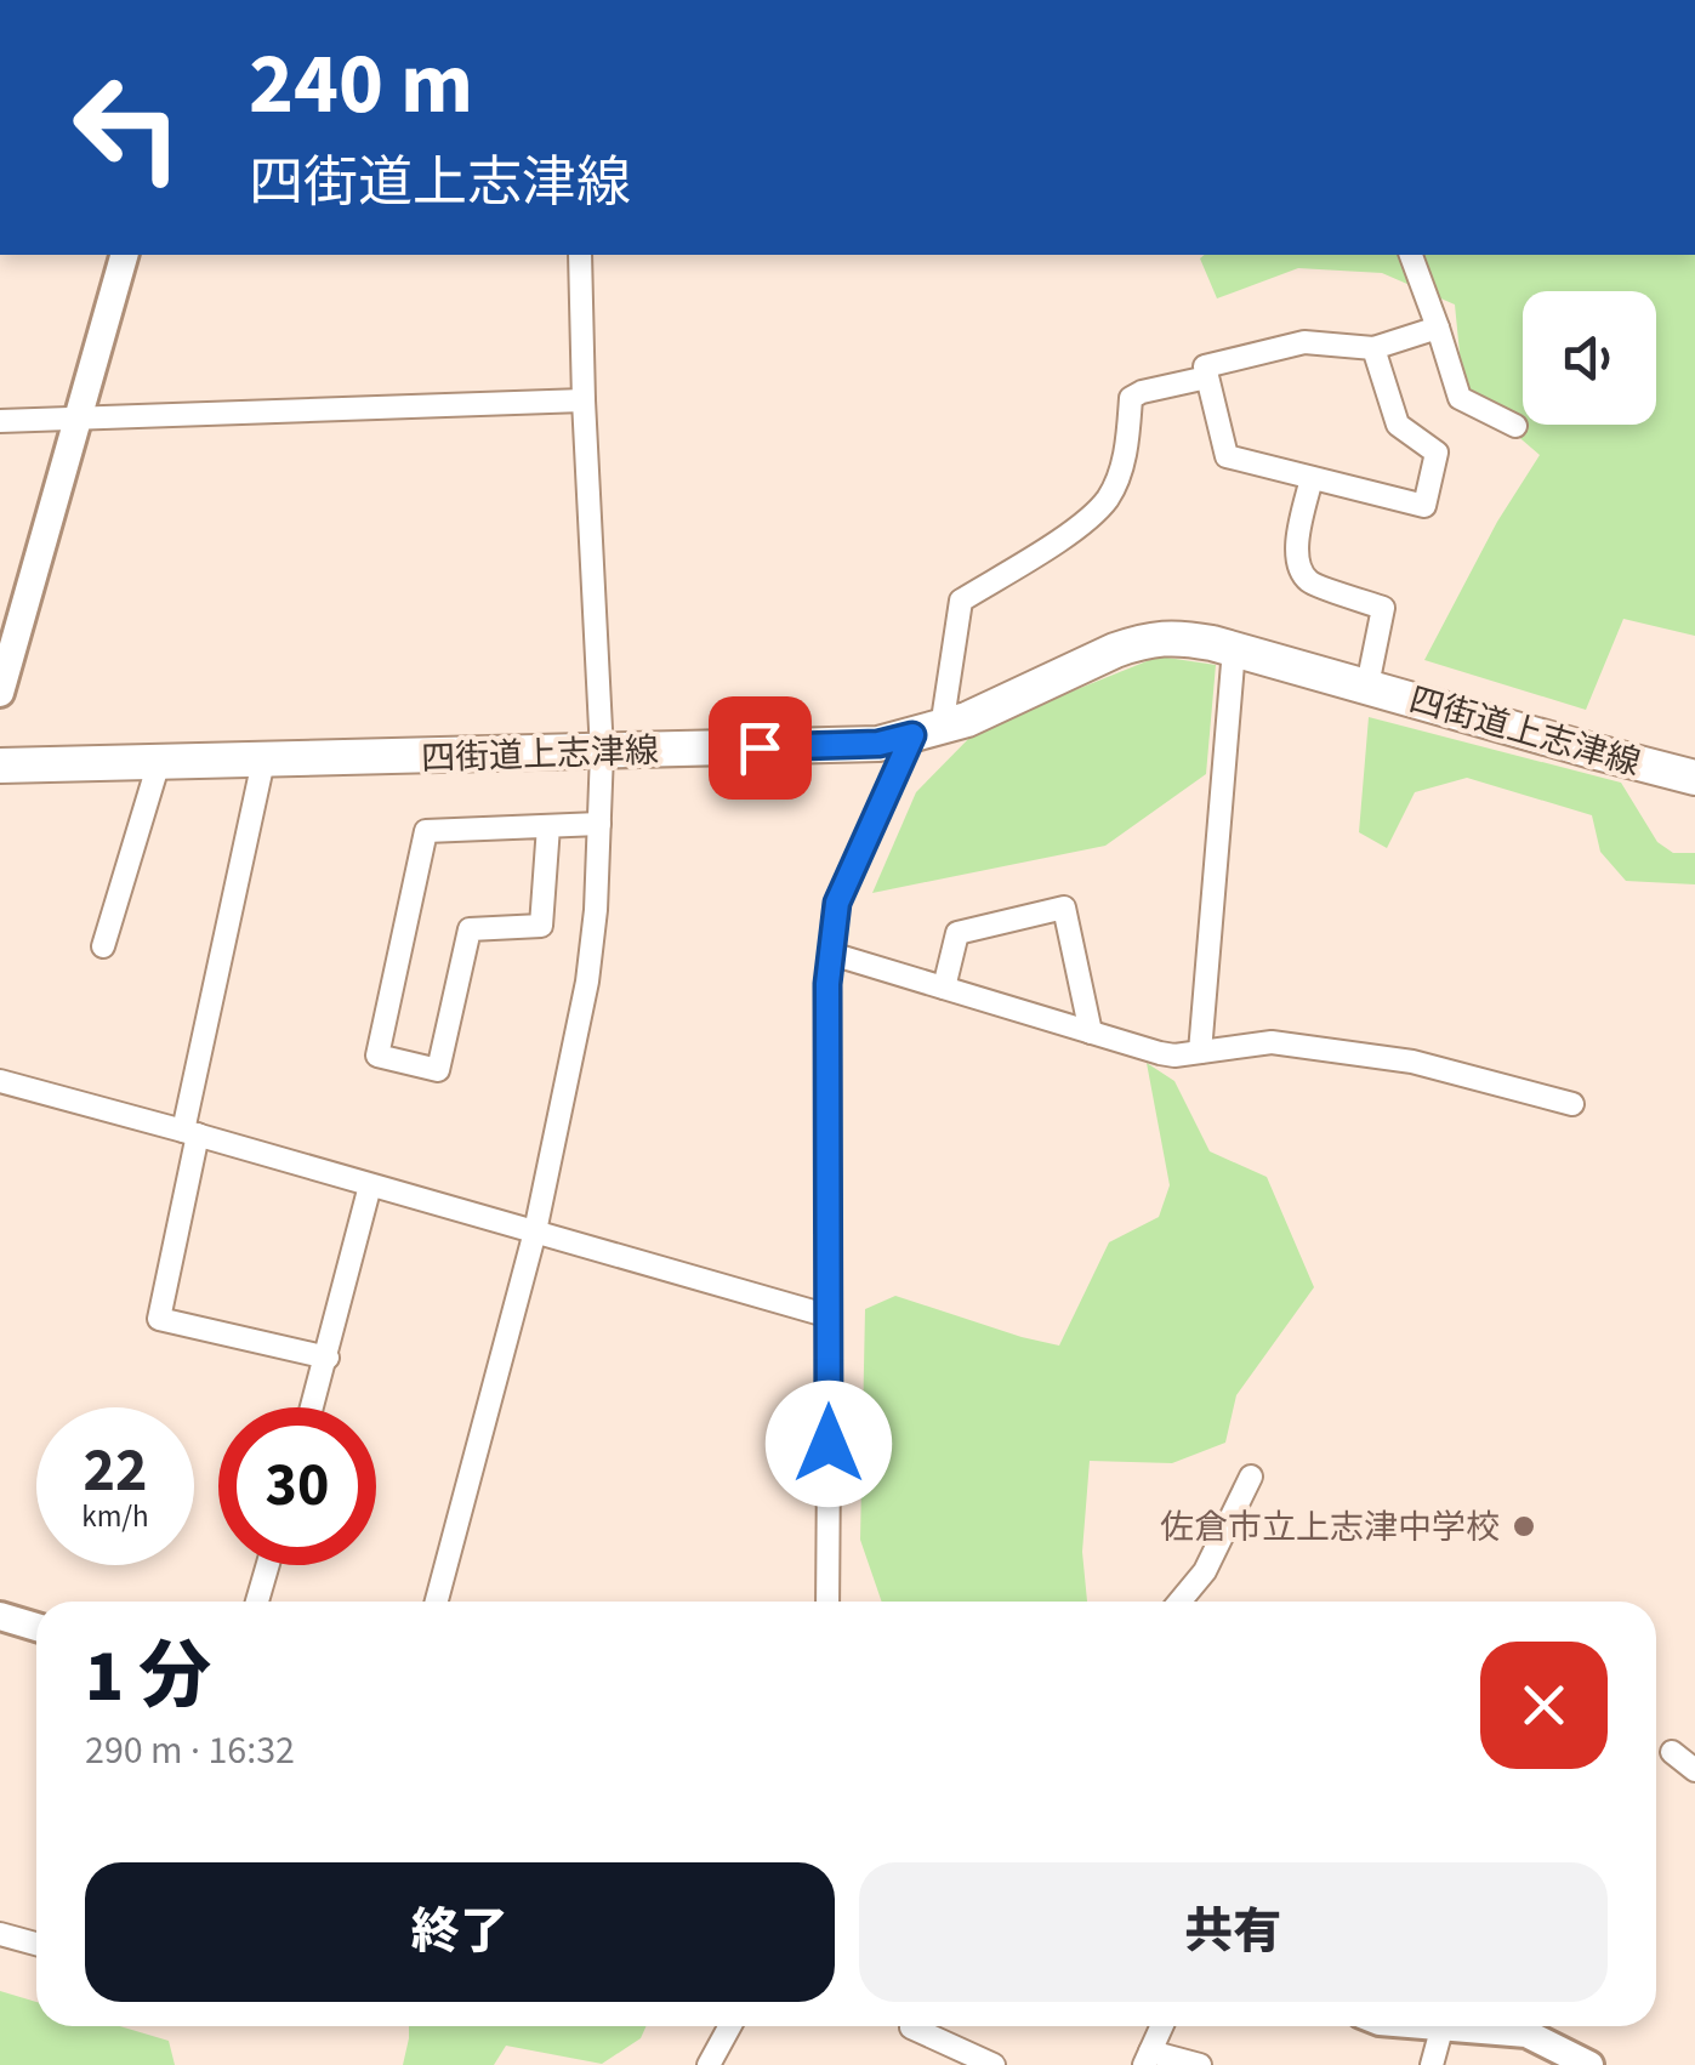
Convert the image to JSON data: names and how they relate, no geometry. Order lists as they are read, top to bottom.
{
  "streets": {
    "main road": ["四街道上志津線"]
  },
  "places": ["佐倉市立上志津中学校"],
  "page": {
    "turn": ["240 m", "四街道上志津線"],
    "speed": "22 km/h",
    "limit": "30",
    "heading": ["1 分", "290 m · 16:32"],
    "buttons": ["終了", "共有"]
  }
}
